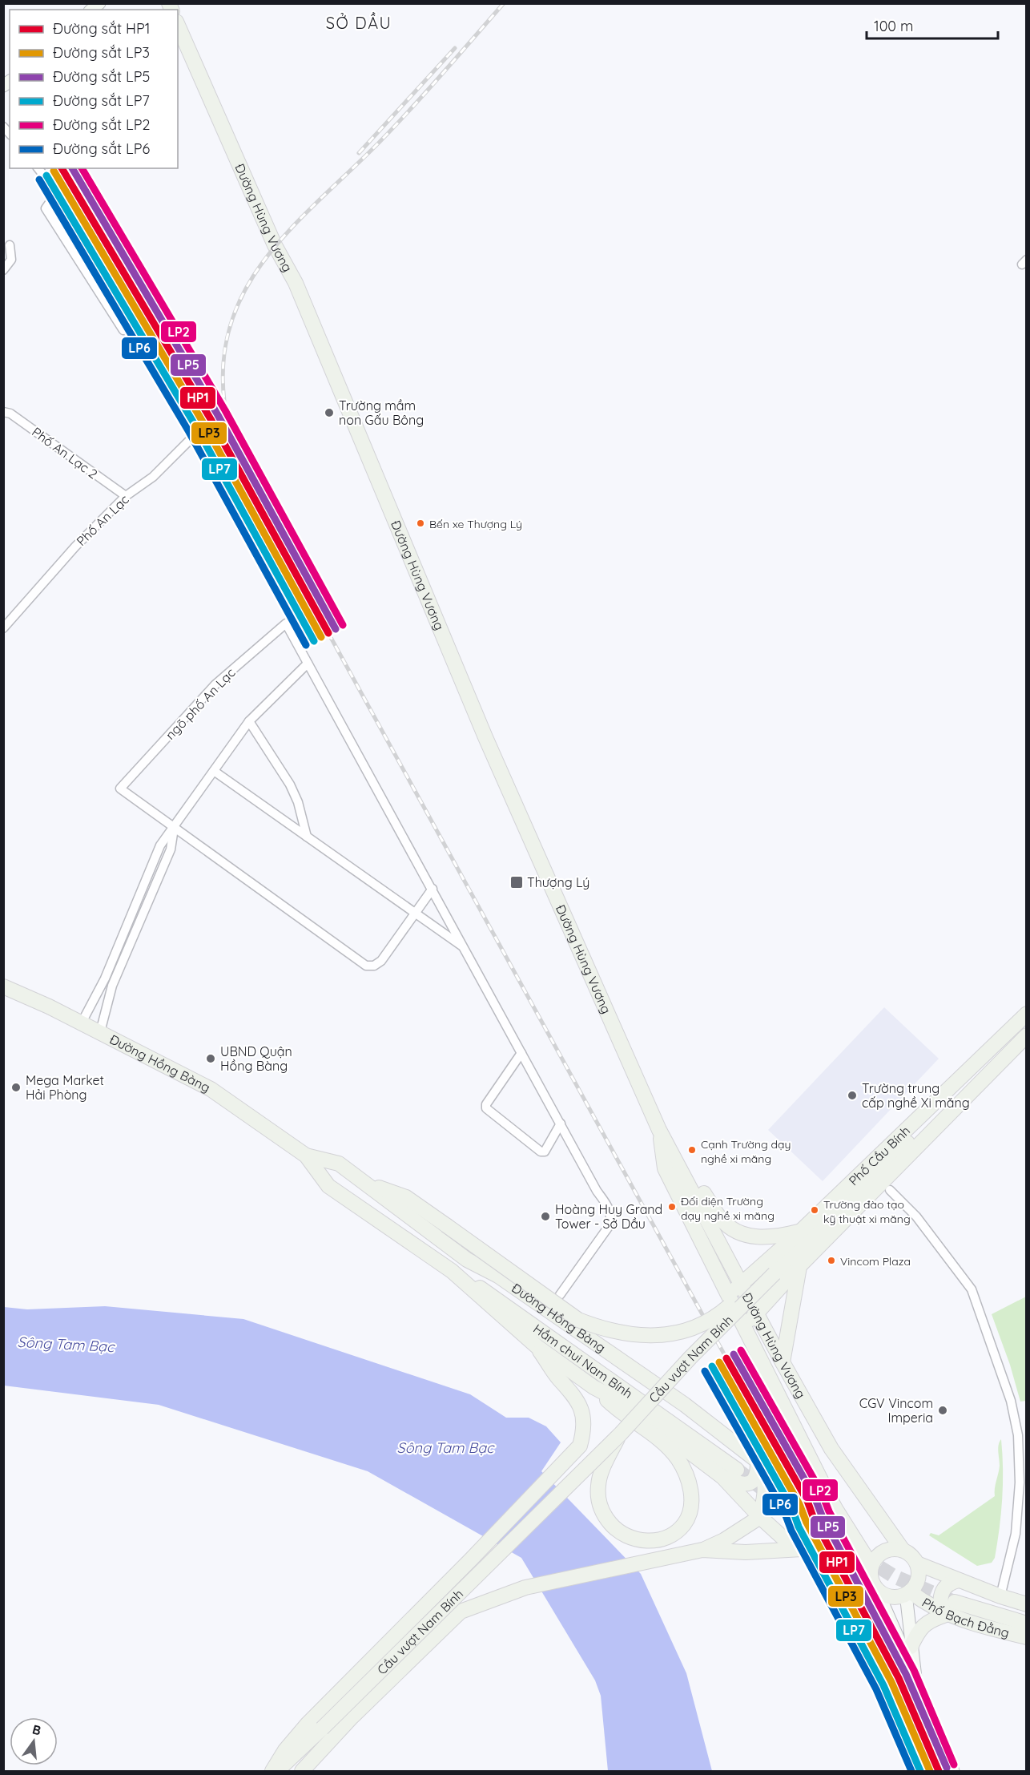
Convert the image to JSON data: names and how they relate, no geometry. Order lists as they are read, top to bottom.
{
  "streets": {
    "main road": [
      "Đường Hùng Vương",
      "Đường Hồng Bàng",
      "Phố Cầu Bính",
      "Cầu vượt Nam Bính",
      "Hầm chui Nam Bính",
      "Phố Bạch Đằng"
    ],
    "street": ["Phố An Lạc 2", "Phố An Lạc", "ngõ phố An Lạc"]
  },
  "crossings": [
    ["Đường Hùng Vương", "Đường Hồng Bàng"],
    ["Đường Hùng Vương", "Phố Cầu Bính"],
    ["Đường Hùng Vương", "Phố Bạch Đằng"],
    ["Phố An Lạc 2", "Phố An Lạc"],
    ["Đường Hồng Bàng", "Cầu vượt Nam Bính"],
    ["Đường Hồng Bàng", "Hầm chui Nam Bính"],
    ["Đường Hồng Bàng", "Phố Bạch Đằng"],
    ["Phố Cầu Bính", "Cầu vượt Nam Bính"]
  ],
  "districts": ["SỞ DẦU"],
  "water": ["Sông Tam Bạc"],
  "places": {
    "other": [
      "Trường mầm non Gấu Bông",
      "Bến xe Thượng Lý",
      "UBND Quận Hồng Bàng",
      "Mega Market Hải Phòng",
      "Trường trung cấp nghề Xi măng",
      "Cạnh Trường dạy nghề xi măng",
      "Đối diện Trường dạy nghề xi măng",
      "Trường đào tạo kỹ thuật xi măng",
      "Hoàng Huy Grand Tower - Sở Dầu",
      "Vincom Plaza",
      "CGV Vincom Imperia"
    ],
    "transit": ["Thượng Lý"]
  },
  "lines": [
    "rail line HP1",
    "rail line LP5",
    "rail line LP2",
    "rail line LP3",
    "rail line LP7",
    "rail line LP6"
  ],
  "legend": [
    "Đường sắt HP1",
    "Đường sắt LP3",
    "Đường sắt LP5",
    "Đường sắt LP7",
    "Đường sắt LP2",
    "Đường sắt LP6"
  ],
  "scale_bar": "100 m",
  "north": "top"
}
